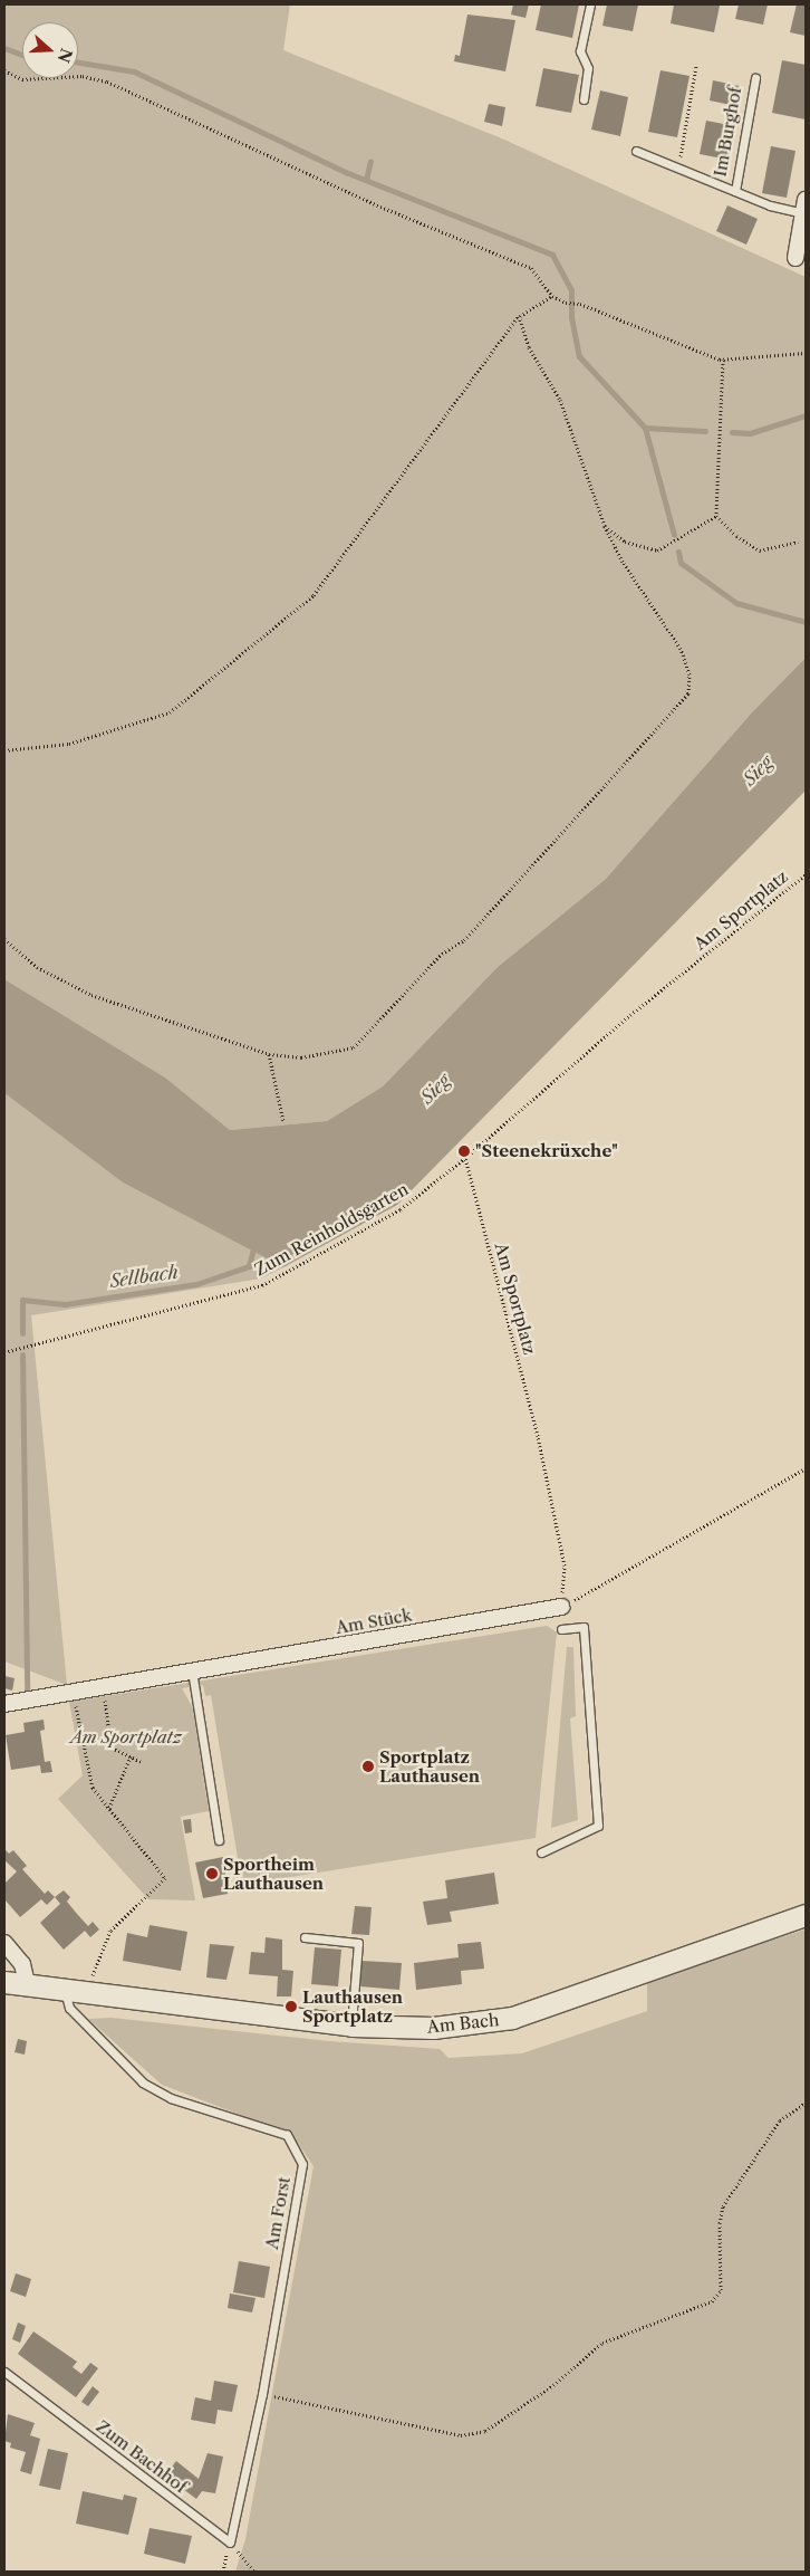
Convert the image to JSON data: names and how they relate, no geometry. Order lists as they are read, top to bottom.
{
  "streets": {
    "street": ["Im Burghof", "Am Stück", "Am Bach"],
    "lane": ["Am Forst", "Zum Bachhof"],
    "path": ["Am Sportplatz", "Zum Reinholdsgarten"]
  },
  "crossings": [
    ["Am Sportplatz", "Zum Reinholdsgarten"],
    ["Am Sportplatz", "Am Stück"],
    ["Am Bach", "Am Forst"],
    ["Am Forst", "Zum Bachhof"]
  ],
  "water": ["Sieg", "Sellbach"],
  "parks": ["Am Sportplatz"],
  "places": [
    "\"Steenekrüxche\"",
    "Sportplatz Lauthausen",
    "Sportheim Lauthausen",
    "Lauthausen Sportplatz"
  ],
  "north": "right"
}
